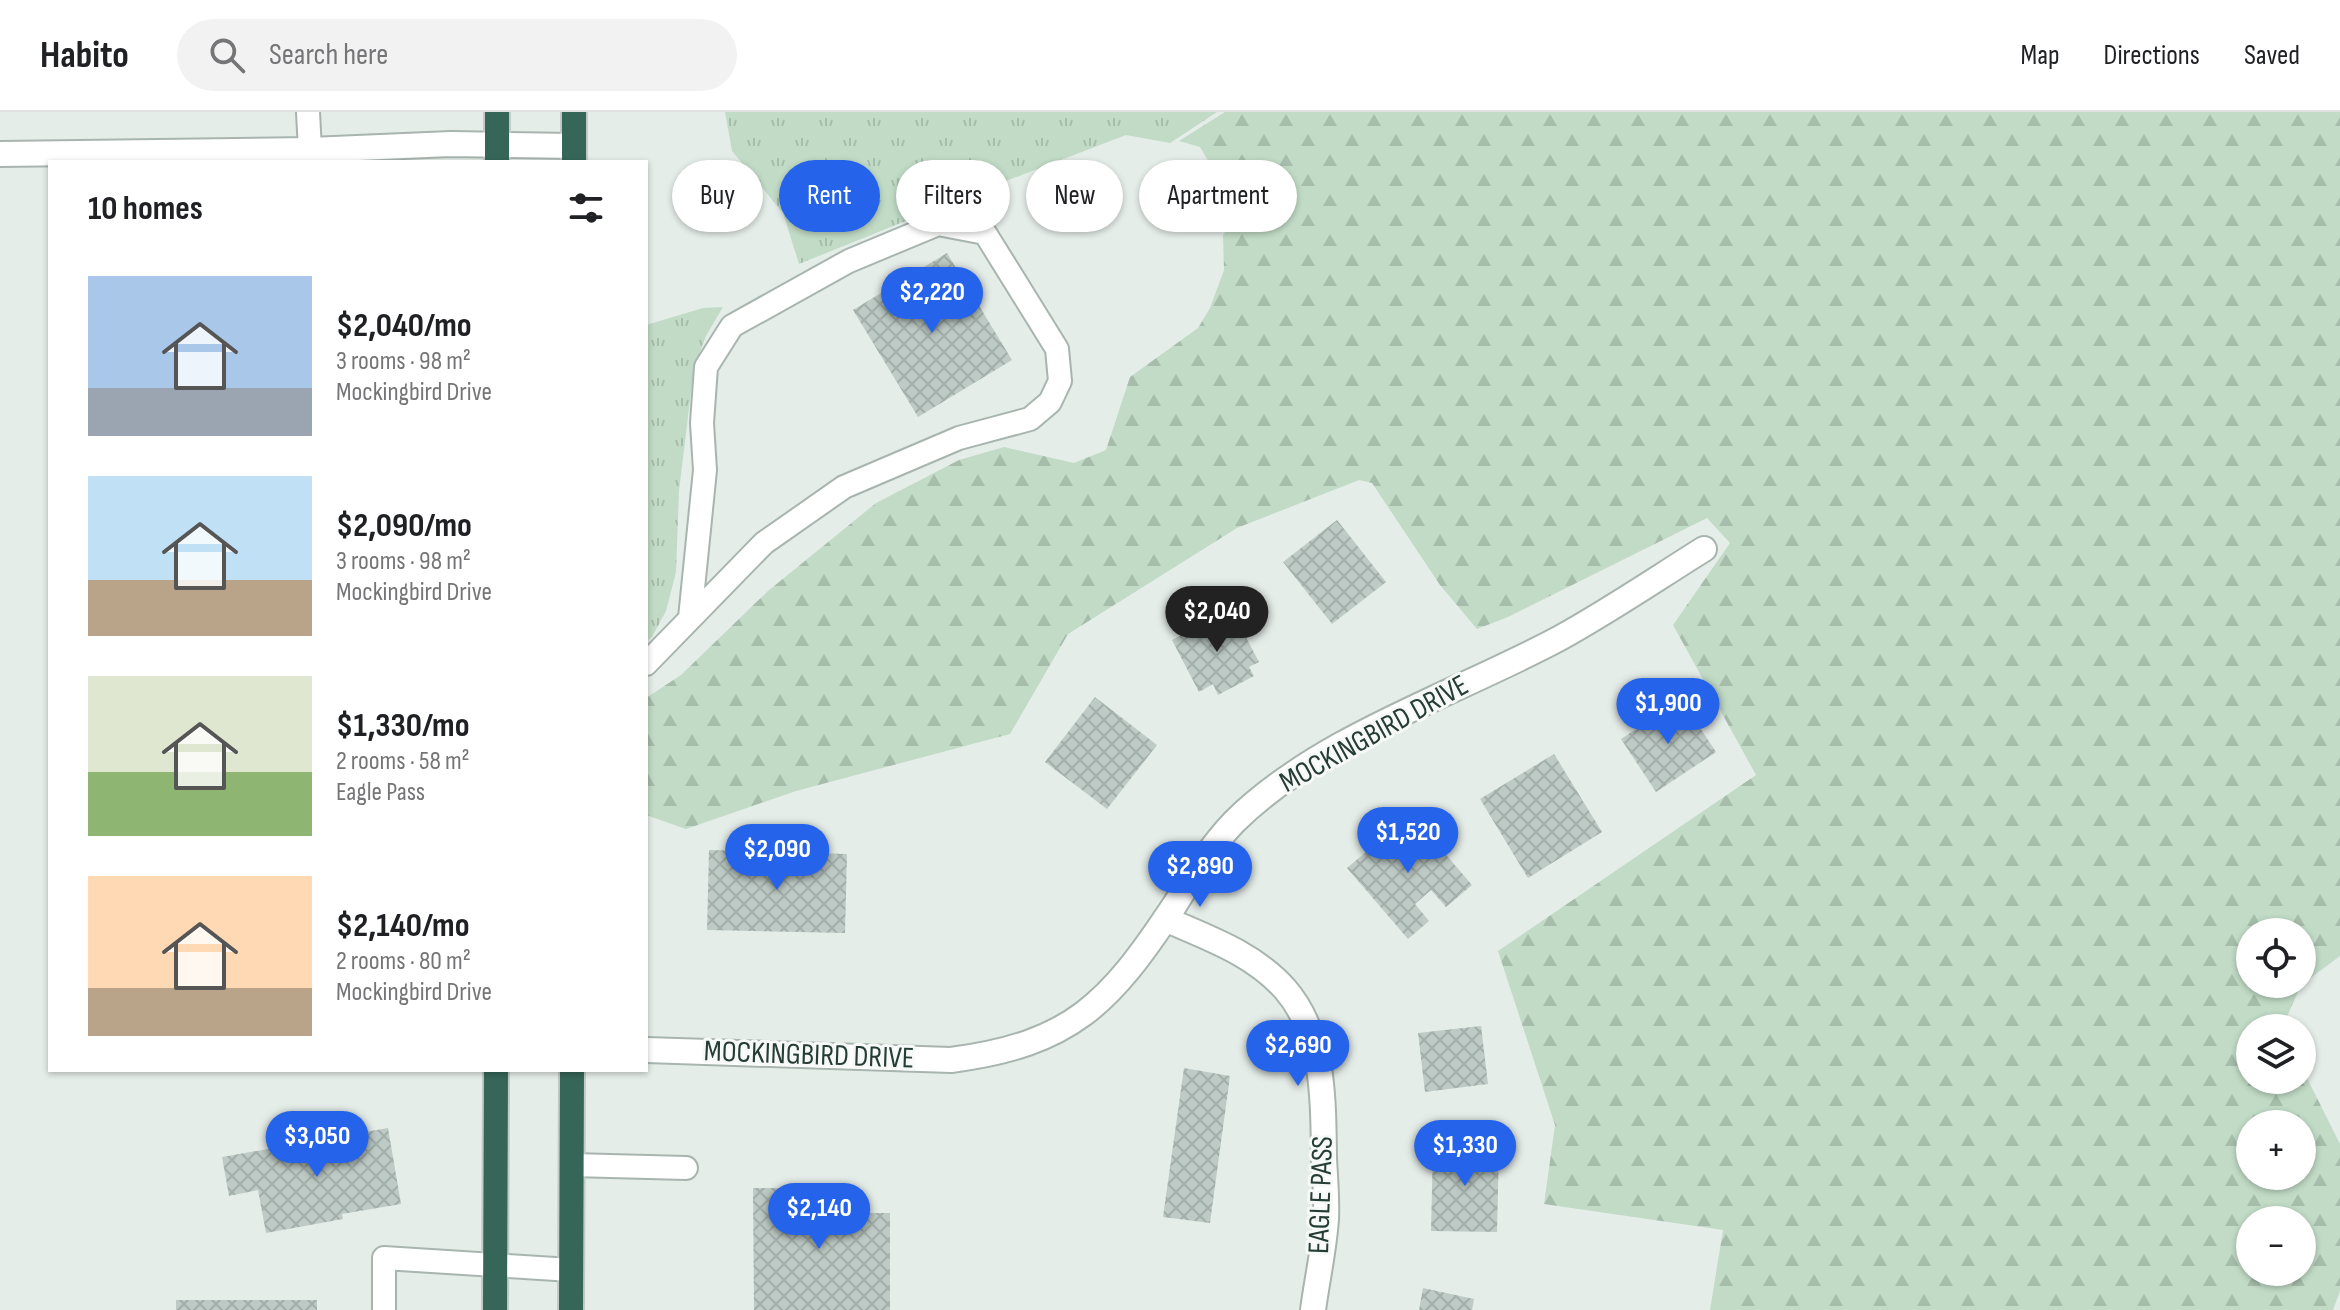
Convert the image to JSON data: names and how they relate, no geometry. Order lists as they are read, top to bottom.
{
  "streets": {
    "street": ["MOCKINGBIRD DRIVE", "EAGLE PASS"]
  },
  "crossings": [
    ["MOCKINGBIRD DRIVE", "EAGLE PASS"]
  ],
  "page": {
    "header": "Habito",
    "search": "Search here",
    "nav": ["Map", "Directions", "Saved"],
    "chip": [
      "Buy",
      "Rent",
      "Filters",
      "New",
      "Apartment"
    ],
    "heading": "10 homes",
    "list": [
      {
        "name": "$2,040/mo",
        "note": "3 rooms · 98 m² · Mockingbird Drive"
      },
      {
        "name": "$2,090/mo",
        "note": "3 rooms · 98 m² · Mockingbird Drive"
      },
      {
        "name": "$1,330/mo",
        "note": "2 rooms · 58 m² · Eagle Pass"
      },
      {
        "name": "$2,140/mo",
        "note": "2 rooms · 80 m² · Mockingbird Drive"
      }
    ],
    "price": [
      "$2,220",
      "$2,040",
      "$1,900",
      "$1,520",
      "$2,090",
      "$2,890",
      "$2,690",
      "$3,050",
      "$1,330",
      "$2,140"
    ],
    "map_buttons": ["+", "−"]
  }
}
